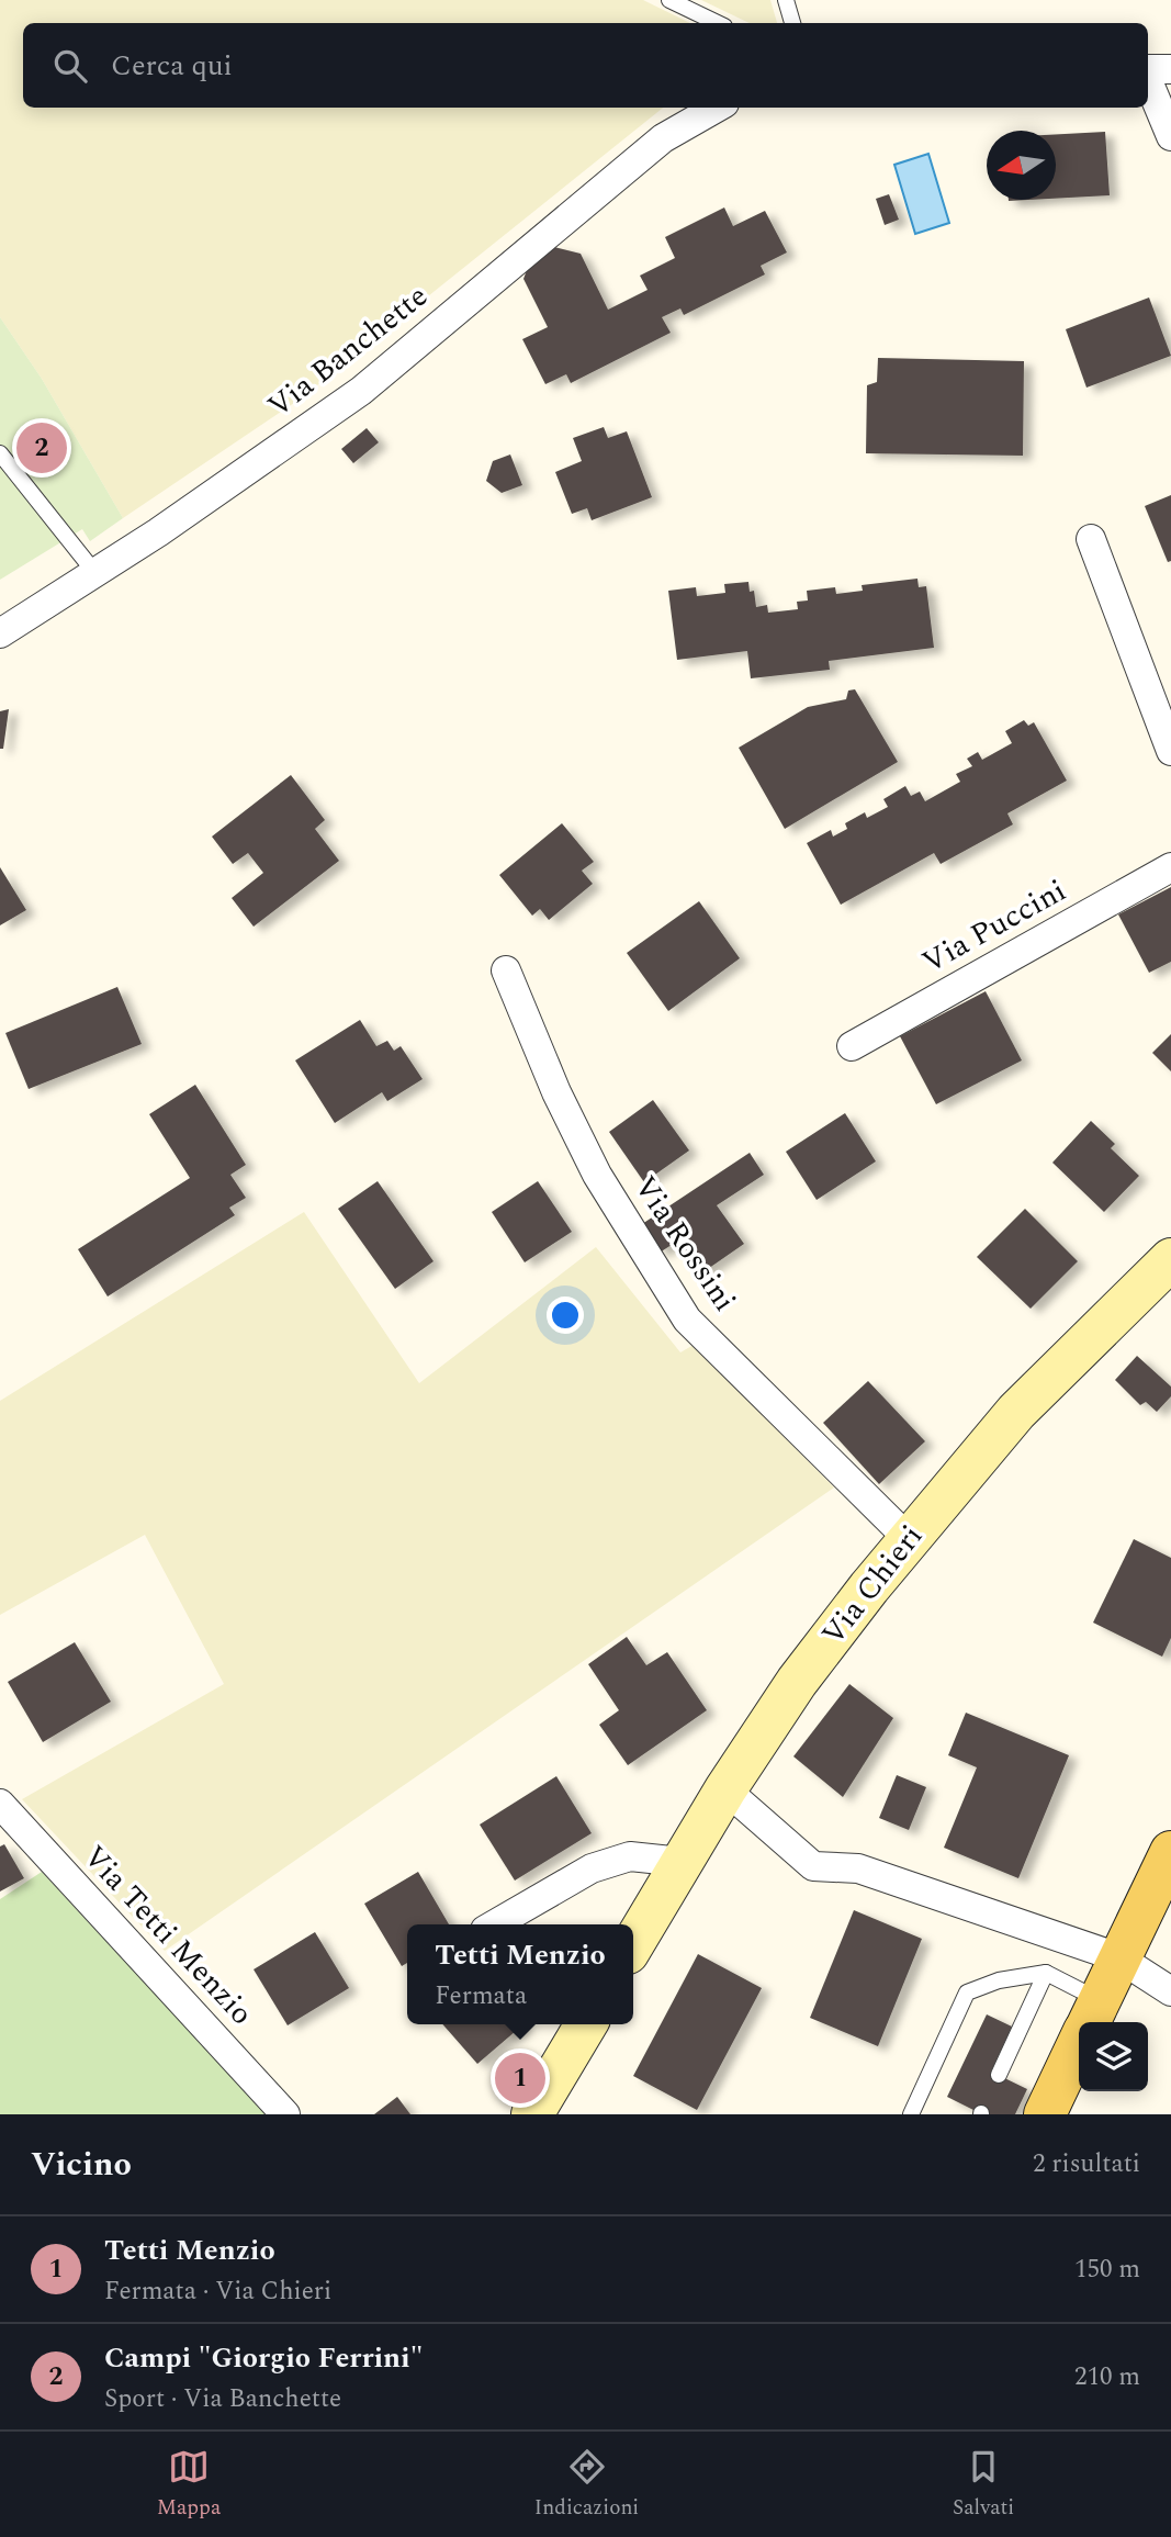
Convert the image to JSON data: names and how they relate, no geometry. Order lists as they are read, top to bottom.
{
  "streets": {
    "main road": ["Via Chieri"],
    "street": [
      "Via Banchette",
      "Via Puccini",
      "Via Rossini",
      "Via Tetti Menzio"
    ]
  },
  "crossings": [
    ["Via Rossini", "Via Chieri"]
  ],
  "north": "left",
  "page": {
    "search": "Cerca qui",
    "pins": ["2", "1"],
    "popup": ["Tetti Menzio", "Fermata"],
    "heading": ["Vicino", "2 risultati"],
    "list": [
      {
        "mark": "1",
        "name": "Tetti Menzio",
        "note": "Fermata · Via Chieri",
        "value": "150 m"
      },
      {
        "mark": "2",
        "name": "Campi \"Giorgio Ferrini\"",
        "note": "Sport · Via Banchette",
        "value": "210 m"
      }
    ],
    "nav": ["Mappa", "Indicazioni", "Salvati"]
  }
}
